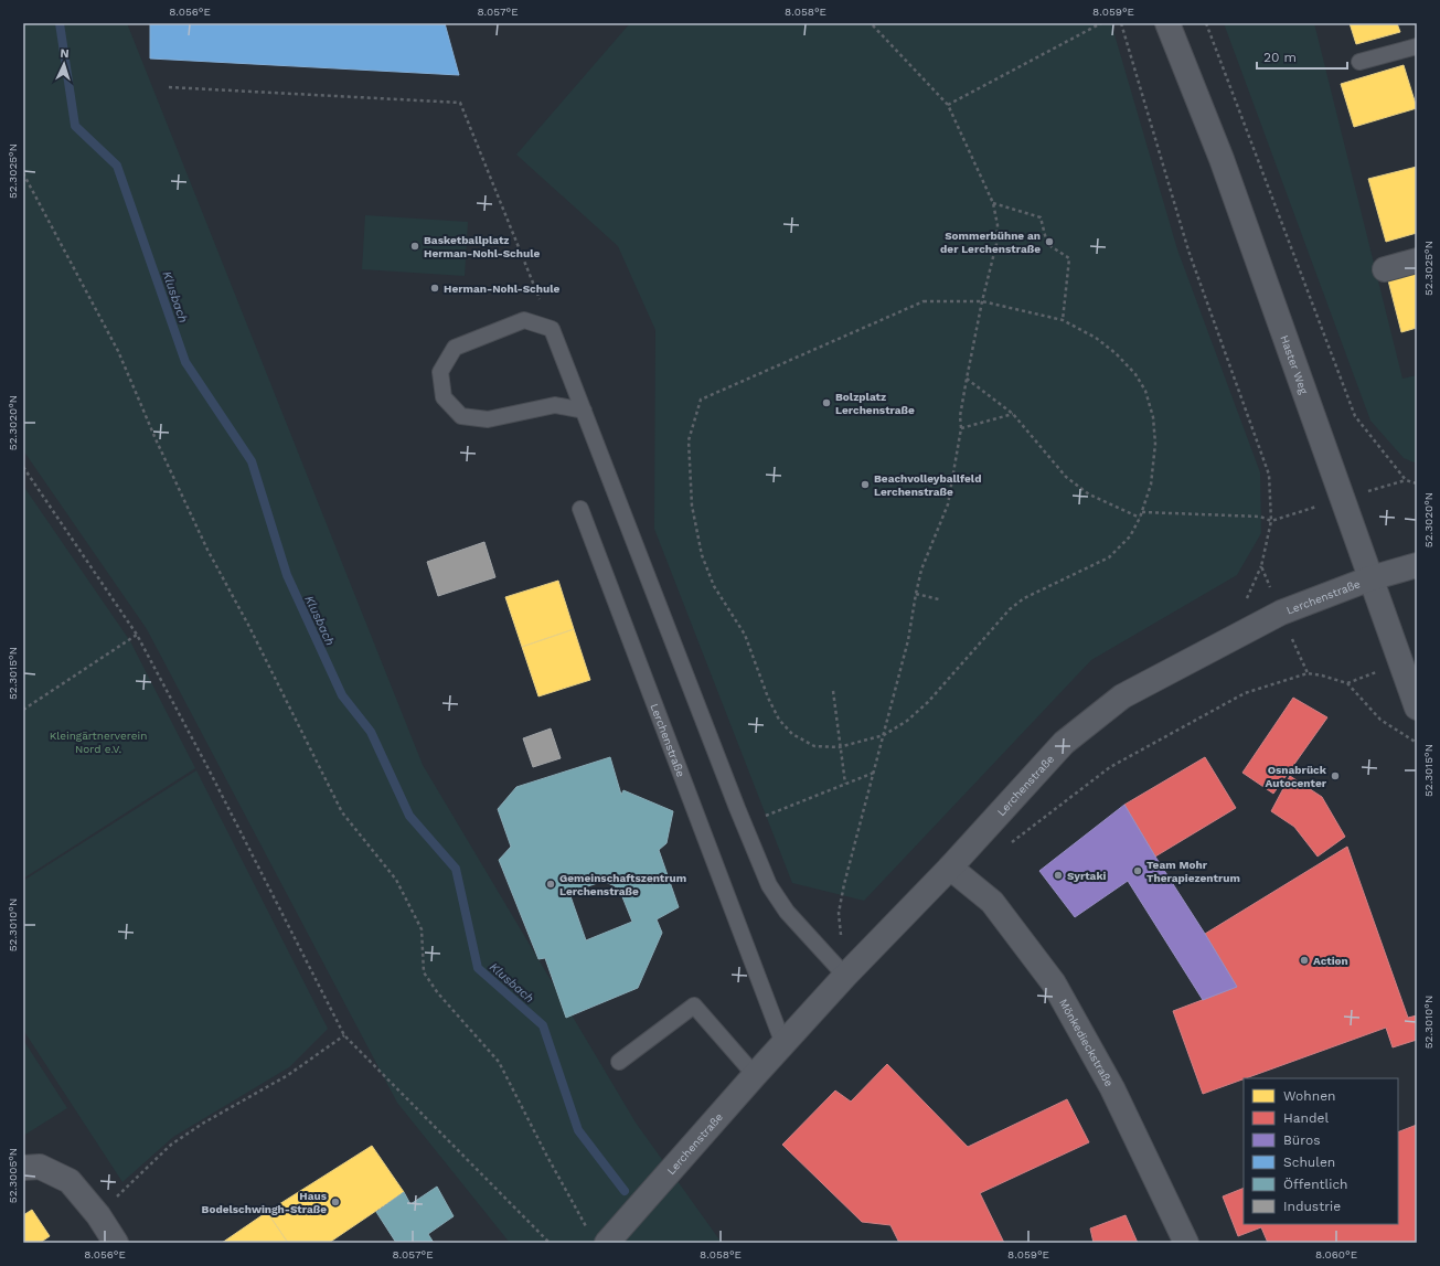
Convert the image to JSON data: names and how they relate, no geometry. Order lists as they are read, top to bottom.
{
  "streets": {
    "street": ["Haster Weg", "Lerchenstraße", "Mönkedieckstraße"]
  },
  "crossings": [
    ["Haster Weg", "Lerchenstraße"],
    ["Lerchenstraße", "Mönkedieckstraße"]
  ],
  "water": ["Klusbach"],
  "parks": ["Kleingärtnerverein Nord e.V."],
  "places": [
    "Sommerbühne an der Lerchenstraße",
    "Basketballplatz Herman-Nohl-Schule",
    "Herman-Nohl-Schule",
    "Bolzplatz Lerchenstraße",
    "Beachvolleyballfeld Lerchenstraße",
    "Osnabrück Autocenter",
    "Team Mohr Therapiezentrum",
    "Syrtaki",
    "Gemeinschaftszentrum Lerchenstraße",
    "Action",
    "Haus Bodelschwingh-Straße"
  ],
  "legend": [
    "Wohnen",
    "Handel",
    "Büros",
    "Schulen",
    "Öffentlich",
    "Industrie"
  ],
  "scale_bar": "20 m",
  "north": "top",
  "coordinates": [
    "8.056°E",
    "8.057°E",
    "8.058°E",
    "8.059°E",
    "52.3025°N",
    "52.3020°N",
    "52.3015°N",
    "52.3010°N",
    "52.3005°N",
    "8.060°E"
  ]
}
